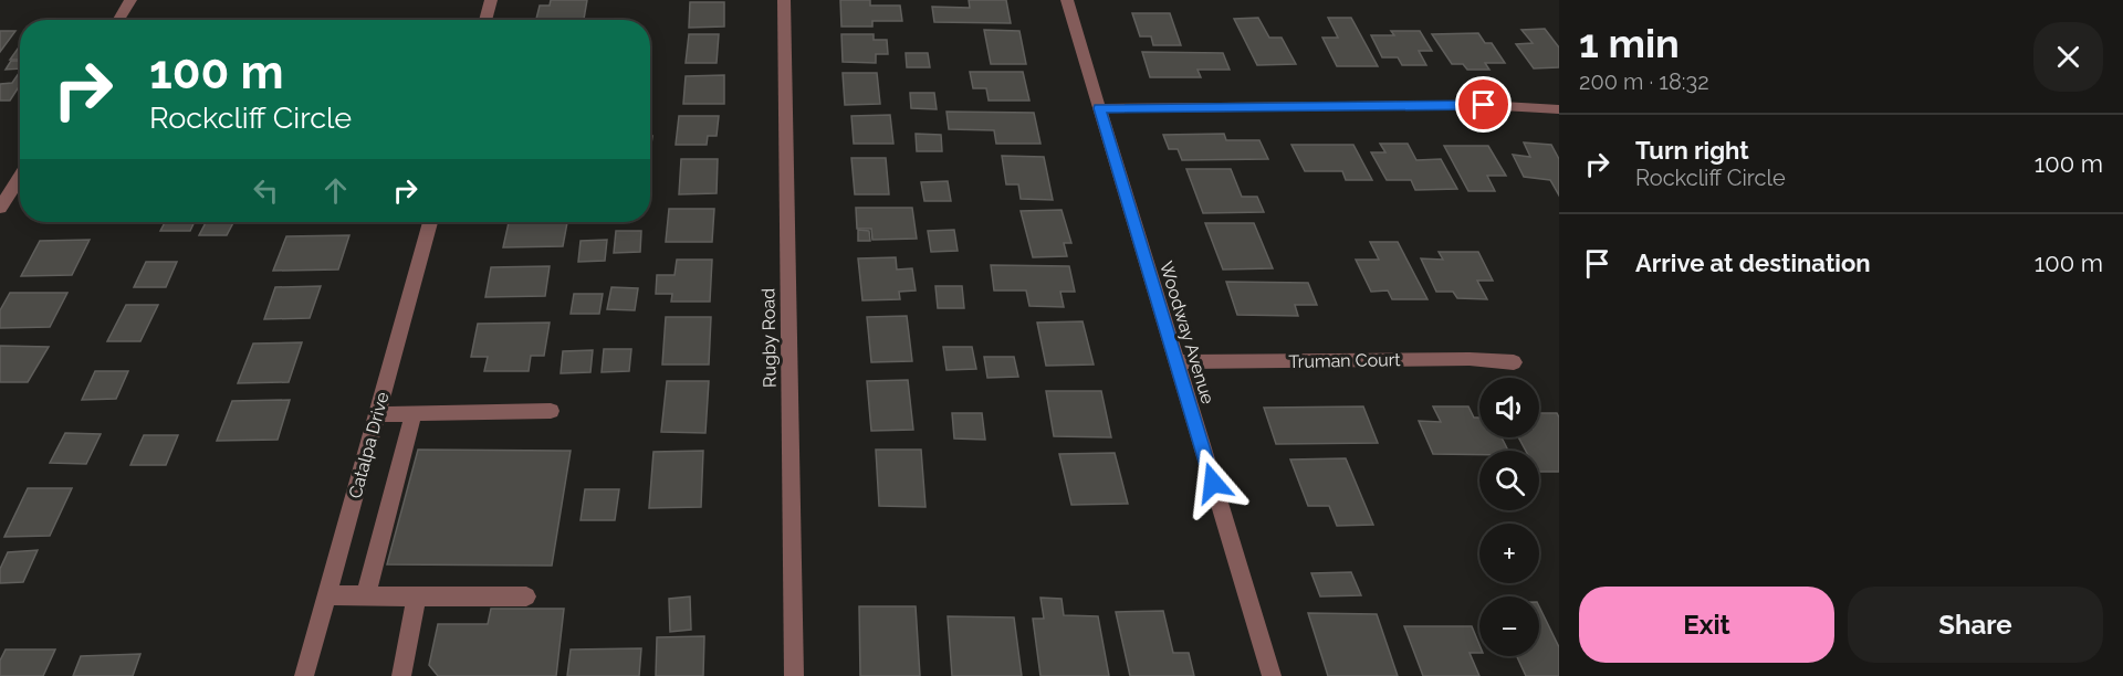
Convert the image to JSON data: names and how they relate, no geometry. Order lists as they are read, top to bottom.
{
  "streets": {
    "street": [
      "Woodway Avenue",
      "Rugby Road",
      "Truman Court",
      "Catalpa Drive"
    ]
  },
  "crossings": [
    ["Woodway Avenue", "Truman Court"]
  ],
  "page": {
    "heading": ["1 min", "200 m · 18:32"],
    "turn": ["100 m", "Rockcliff Circle"],
    "list": [
      {
        "name": "Turn right",
        "note": "Rockcliff Circle",
        "value": "100 m"
      },
      {
        "name": "Arrive at destination",
        "value": "100 m"
      }
    ],
    "map_buttons": ["+", "−"],
    "buttons": ["Exit", "Share"]
  }
}
